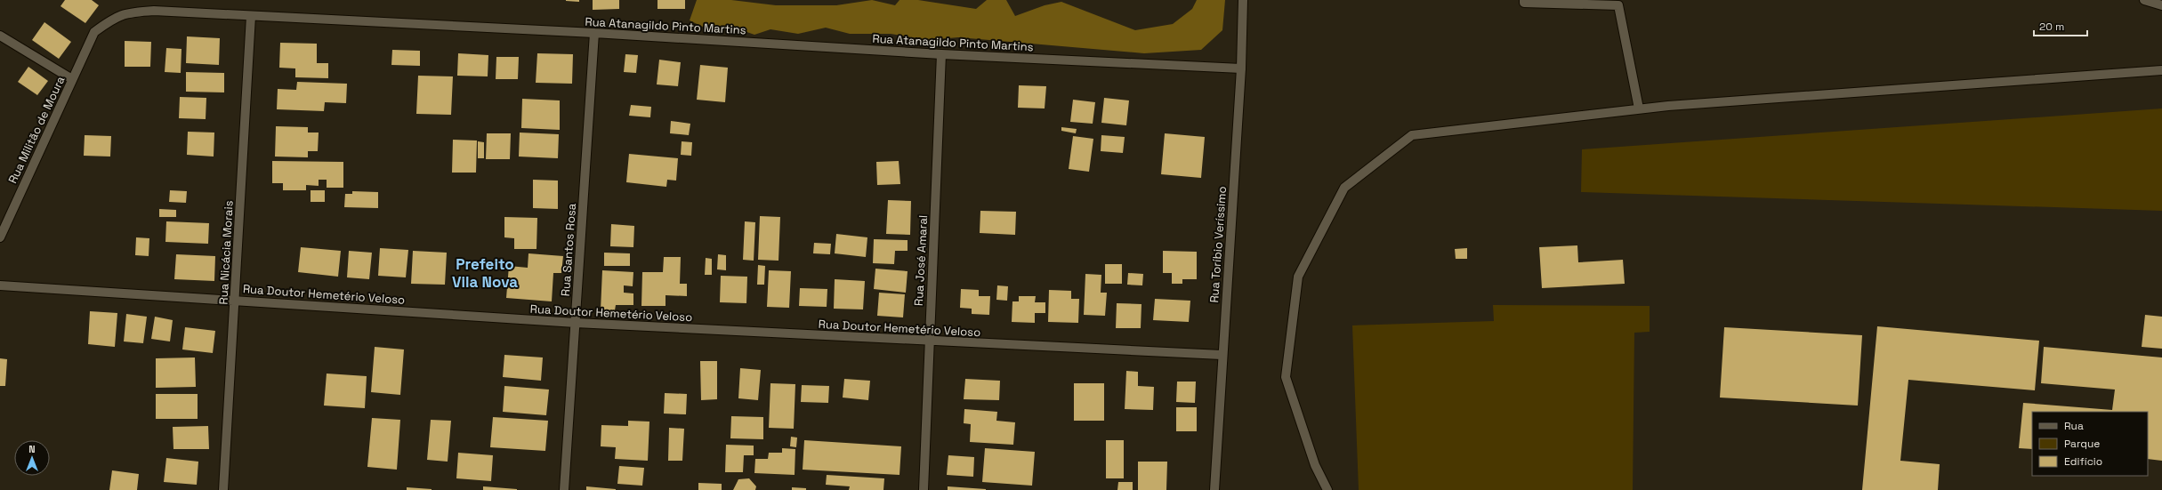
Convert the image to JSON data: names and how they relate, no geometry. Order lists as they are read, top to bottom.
{
  "streets": {
    "street": [
      "Rua Atanagildo Pinto Martins",
      "Rua Militão de Moura",
      "Rua Toríbio Veríssimo",
      "Rua Santos Rosa",
      "Rua Nicácia Morais",
      "Rua José Amaral",
      "Rua Doutor Hemetério Veloso"
    ]
  },
  "crossings": [
    ["Rua Atanagildo Pinto Martins", "Rua Militão de Moura"],
    ["Rua Atanagildo Pinto Martins", "Rua Toríbio Veríssimo"],
    ["Rua Atanagildo Pinto Martins", "Rua Santos Rosa"],
    ["Rua Atanagildo Pinto Martins", "Rua Nicácia Morais"],
    ["Rua Atanagildo Pinto Martins", "Rua José Amaral"],
    ["Rua Toríbio Veríssimo", "Rua Doutor Hemetério Veloso"],
    ["Rua Santos Rosa", "Rua Doutor Hemetério Veloso"],
    ["Rua Nicácia Morais", "Rua Doutor Hemetério Veloso"],
    ["Rua José Amaral", "Rua Doutor Hemetério Veloso"]
  ],
  "districts": ["Prefeito Vila Nova"],
  "legend": ["Rua", "Parque", "Edifício"],
  "scale_bar": "20 m",
  "north": "top"
}
